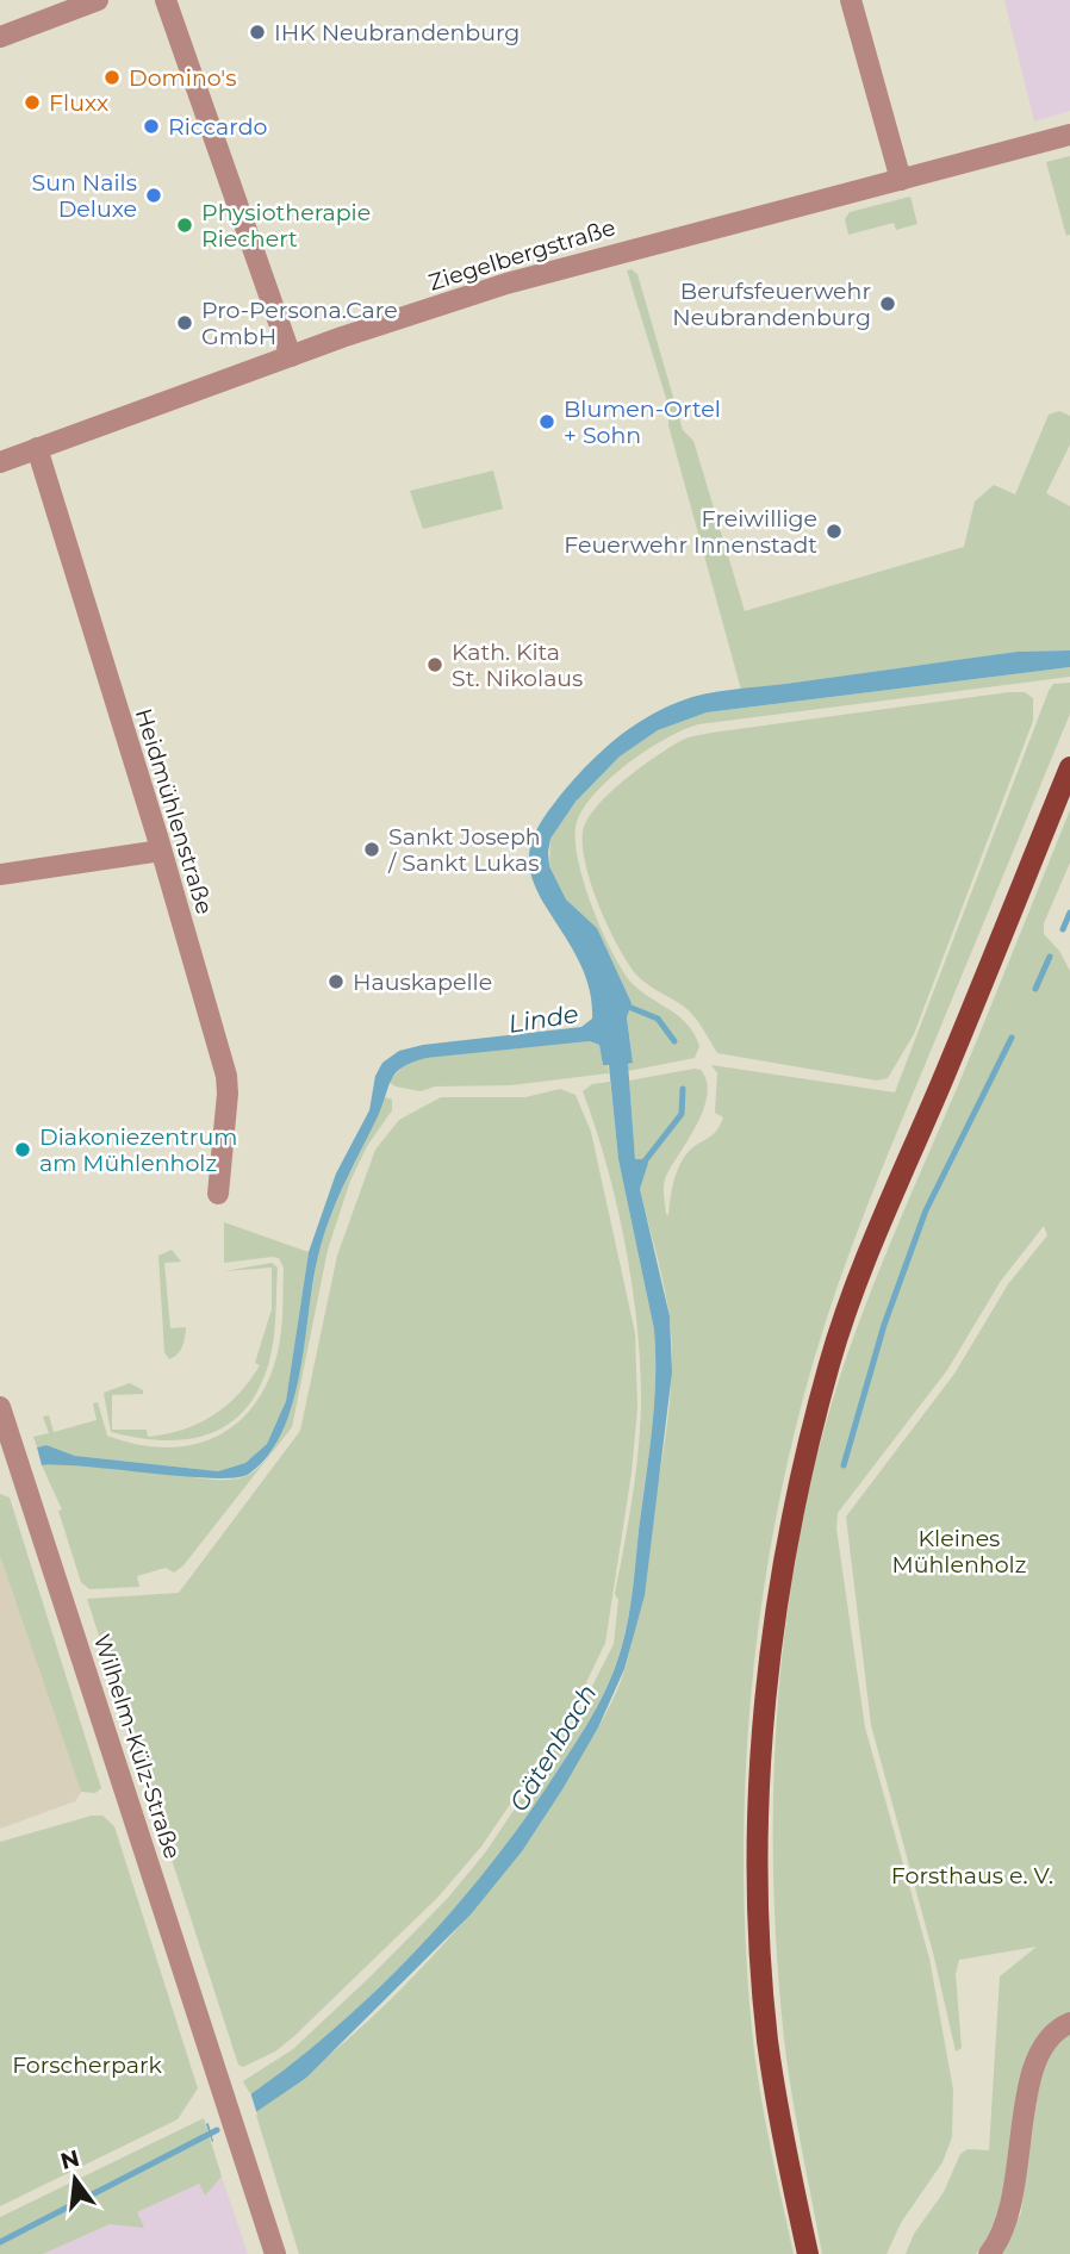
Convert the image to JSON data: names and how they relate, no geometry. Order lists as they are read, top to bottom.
{
  "streets": {
    "street": ["Ziegelbergstraße", "Heidmühlenstraße", "Wilhelm-Külz-Straße"]
  },
  "crossings": [
    ["Ziegelbergstraße", "Heidmühlenstraße"]
  ],
  "water": ["Linde", "Gätenbach"],
  "parks": ["Kleines Mühlenholz", "Forsthaus e. V.", "Forscherpark"],
  "places": [
    "IHK Neubrandenburg",
    "Domino's",
    "Fluxx",
    "Riccardo",
    "Sun Nails Deluxe",
    "Physiotherapie Riechert",
    "Berufsfeuerwehr Neubrandenburg",
    "Pro-Persona.Care GmbH",
    "Blumen-Ortel + Sohn",
    "Freiwillige Feuerwehr Innenstadt",
    "Kath. Kita St. Nikolaus",
    "Sankt Joseph / Sankt Lukas",
    "Hauskapelle",
    "Diakoniezentrum am Mühlenholz"
  ],
  "north": "top"
}
